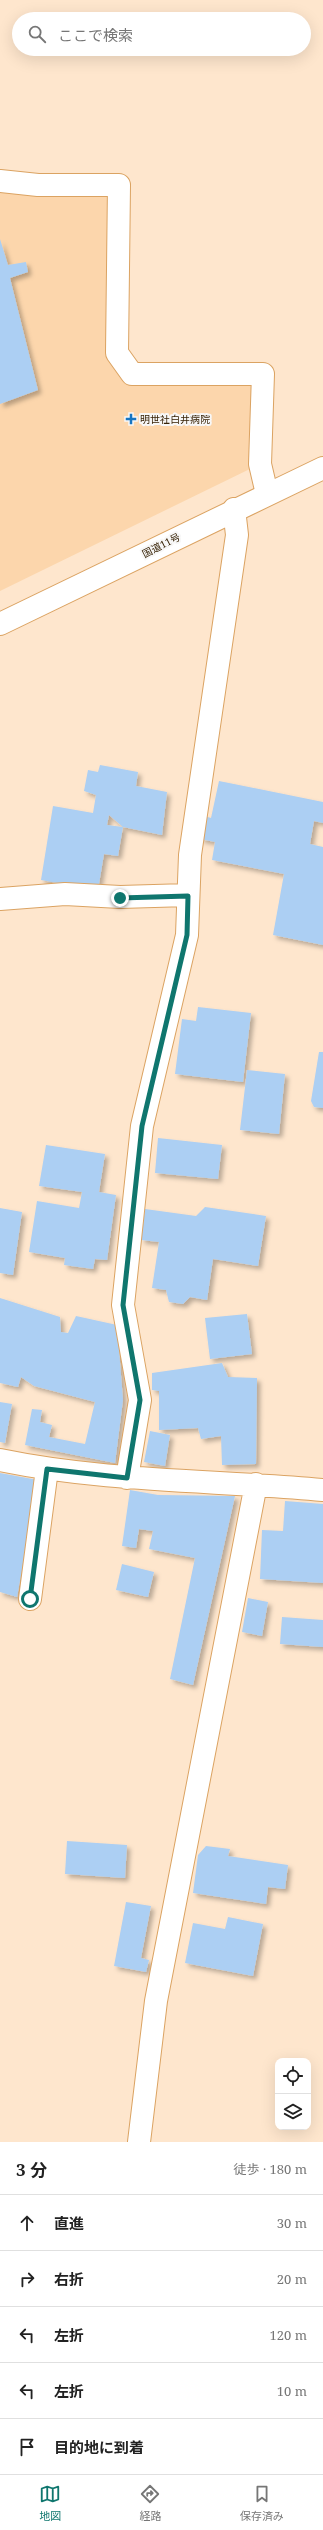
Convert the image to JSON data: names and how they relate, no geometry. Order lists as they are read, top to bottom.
{
  "streets": {
    "main road": ["国道11号"]
  },
  "places": {
    "health": ["明世社白井病院"]
  },
  "page": {
    "search": "ここで検索",
    "heading": ["3 分", "徒歩 · 180 m"],
    "list": [
      ["直進", "30 m"],
      ["右折", "20 m"],
      ["左折", "120 m"],
      ["左折", "10 m"],
      "目的地に到着"
    ],
    "nav": ["地図", "経路", "保存済み"]
  }
}
